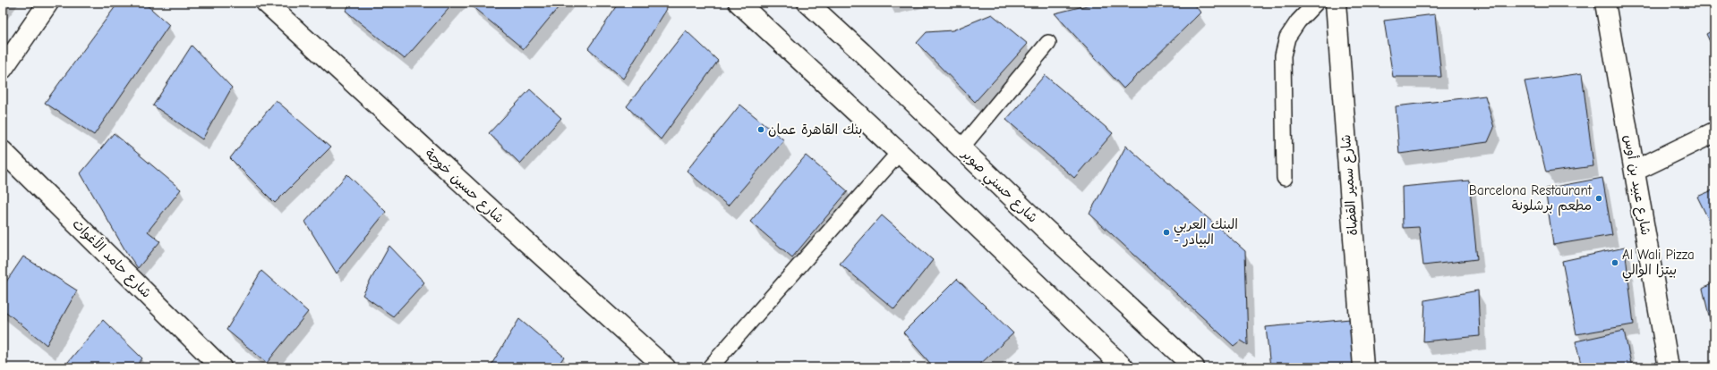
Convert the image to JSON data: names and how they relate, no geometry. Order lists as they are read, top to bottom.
{
  "streets": {
    "street": [
      "شارع سمير القضاة",
      "شارع عبيد بن أوس",
      "شارع حسين خوجة",
      "شارع حسني صوبر",
      "شارع حامد الأغوات"
    ]
  },
  "places": [
    "بنك القاهرة عمان",
    "Barcelona Restaurant مطعم برشلونة",
    "البنك العربي - البيادر",
    "Al Wali Pizza بيتزا الوالي"
  ]
}
